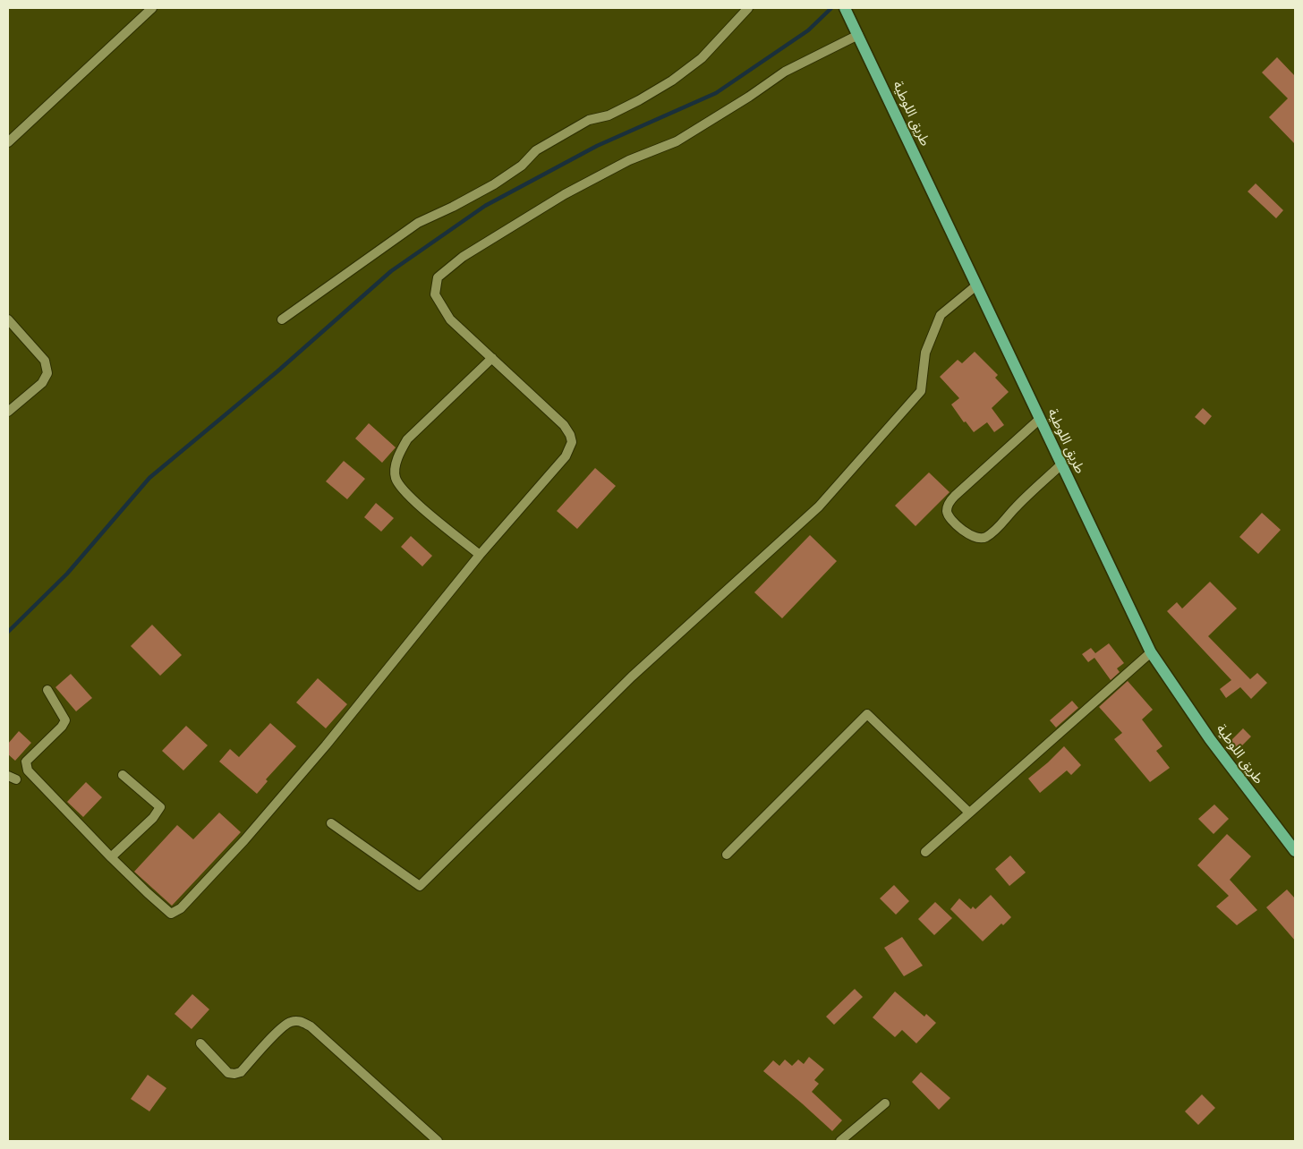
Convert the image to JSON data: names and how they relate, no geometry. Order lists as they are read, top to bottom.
{
  "streets": {
    "main road": ["طريق اللوطية"]
  }
}
